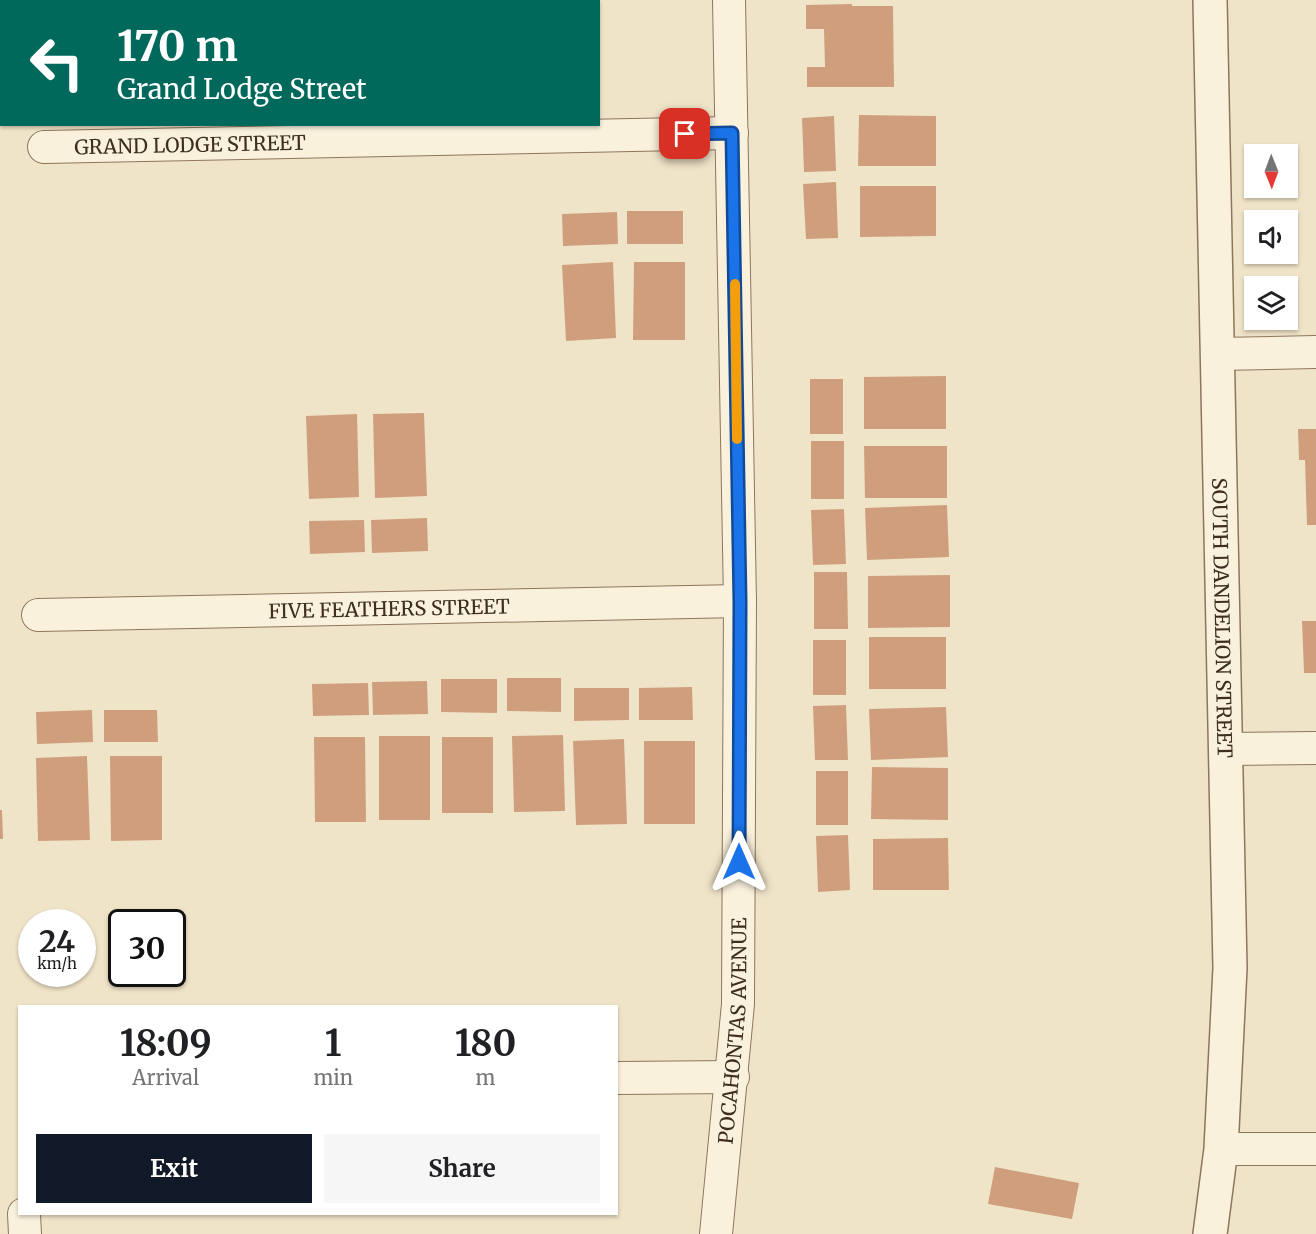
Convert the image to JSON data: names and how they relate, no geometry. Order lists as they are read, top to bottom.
{
  "streets": {
    "street": [
      "GRAND LODGE STREET",
      "FIVE FEATHERS STREET",
      "SOUTH DANDELION STREET",
      "POCAHONTAS AVENUE"
    ]
  },
  "crossings": [
    ["GRAND LODGE STREET", "POCAHONTAS AVENUE"],
    ["FIVE FEATHERS STREET", "POCAHONTAS AVENUE"]
  ],
  "north": "bottom",
  "page": {
    "turn": ["170 m", "Grand Lodge Street"],
    "speed": "24 km/h",
    "limit": "30",
    "eta": [
      "18:09",
      "Arrival",
      "1",
      "min",
      "180",
      "m"
    ],
    "buttons": ["Exit", "Share"]
  }
}
